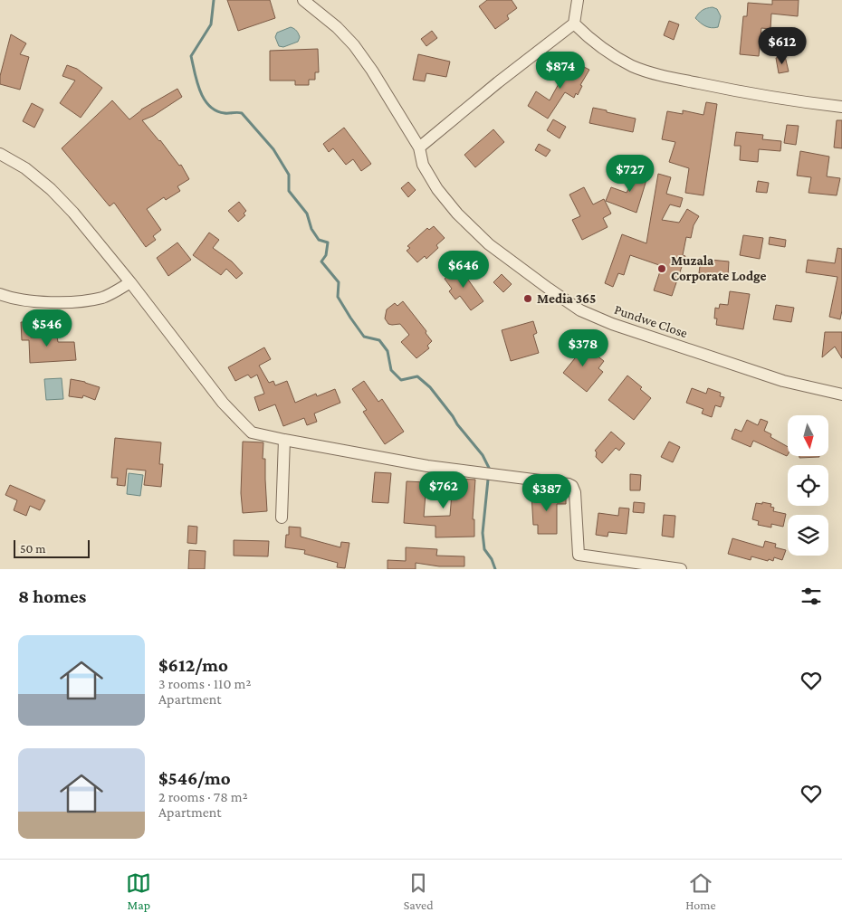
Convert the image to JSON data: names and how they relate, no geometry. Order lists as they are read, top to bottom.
{
  "streets": {
    "street": ["Pundwe Close"]
  },
  "places": ["Muzala Corporate Lodge", "Media 365"],
  "scale_bar": "50 m",
  "north": "bottom",
  "page": {
    "price": [
      "$612",
      "$874",
      "$727",
      "$646",
      "$546",
      "$378",
      "$762",
      "$387"
    ],
    "scale": "50 m",
    "heading": "8 homes",
    "list": [
      {
        "name": "$612/mo",
        "note": "3 rooms · 110 m² · Apartment"
      },
      {
        "name": "$546/mo",
        "note": "2 rooms · 78 m² · Apartment"
      }
    ],
    "tabs": ["Map", "Saved", "Home"]
  }
}
